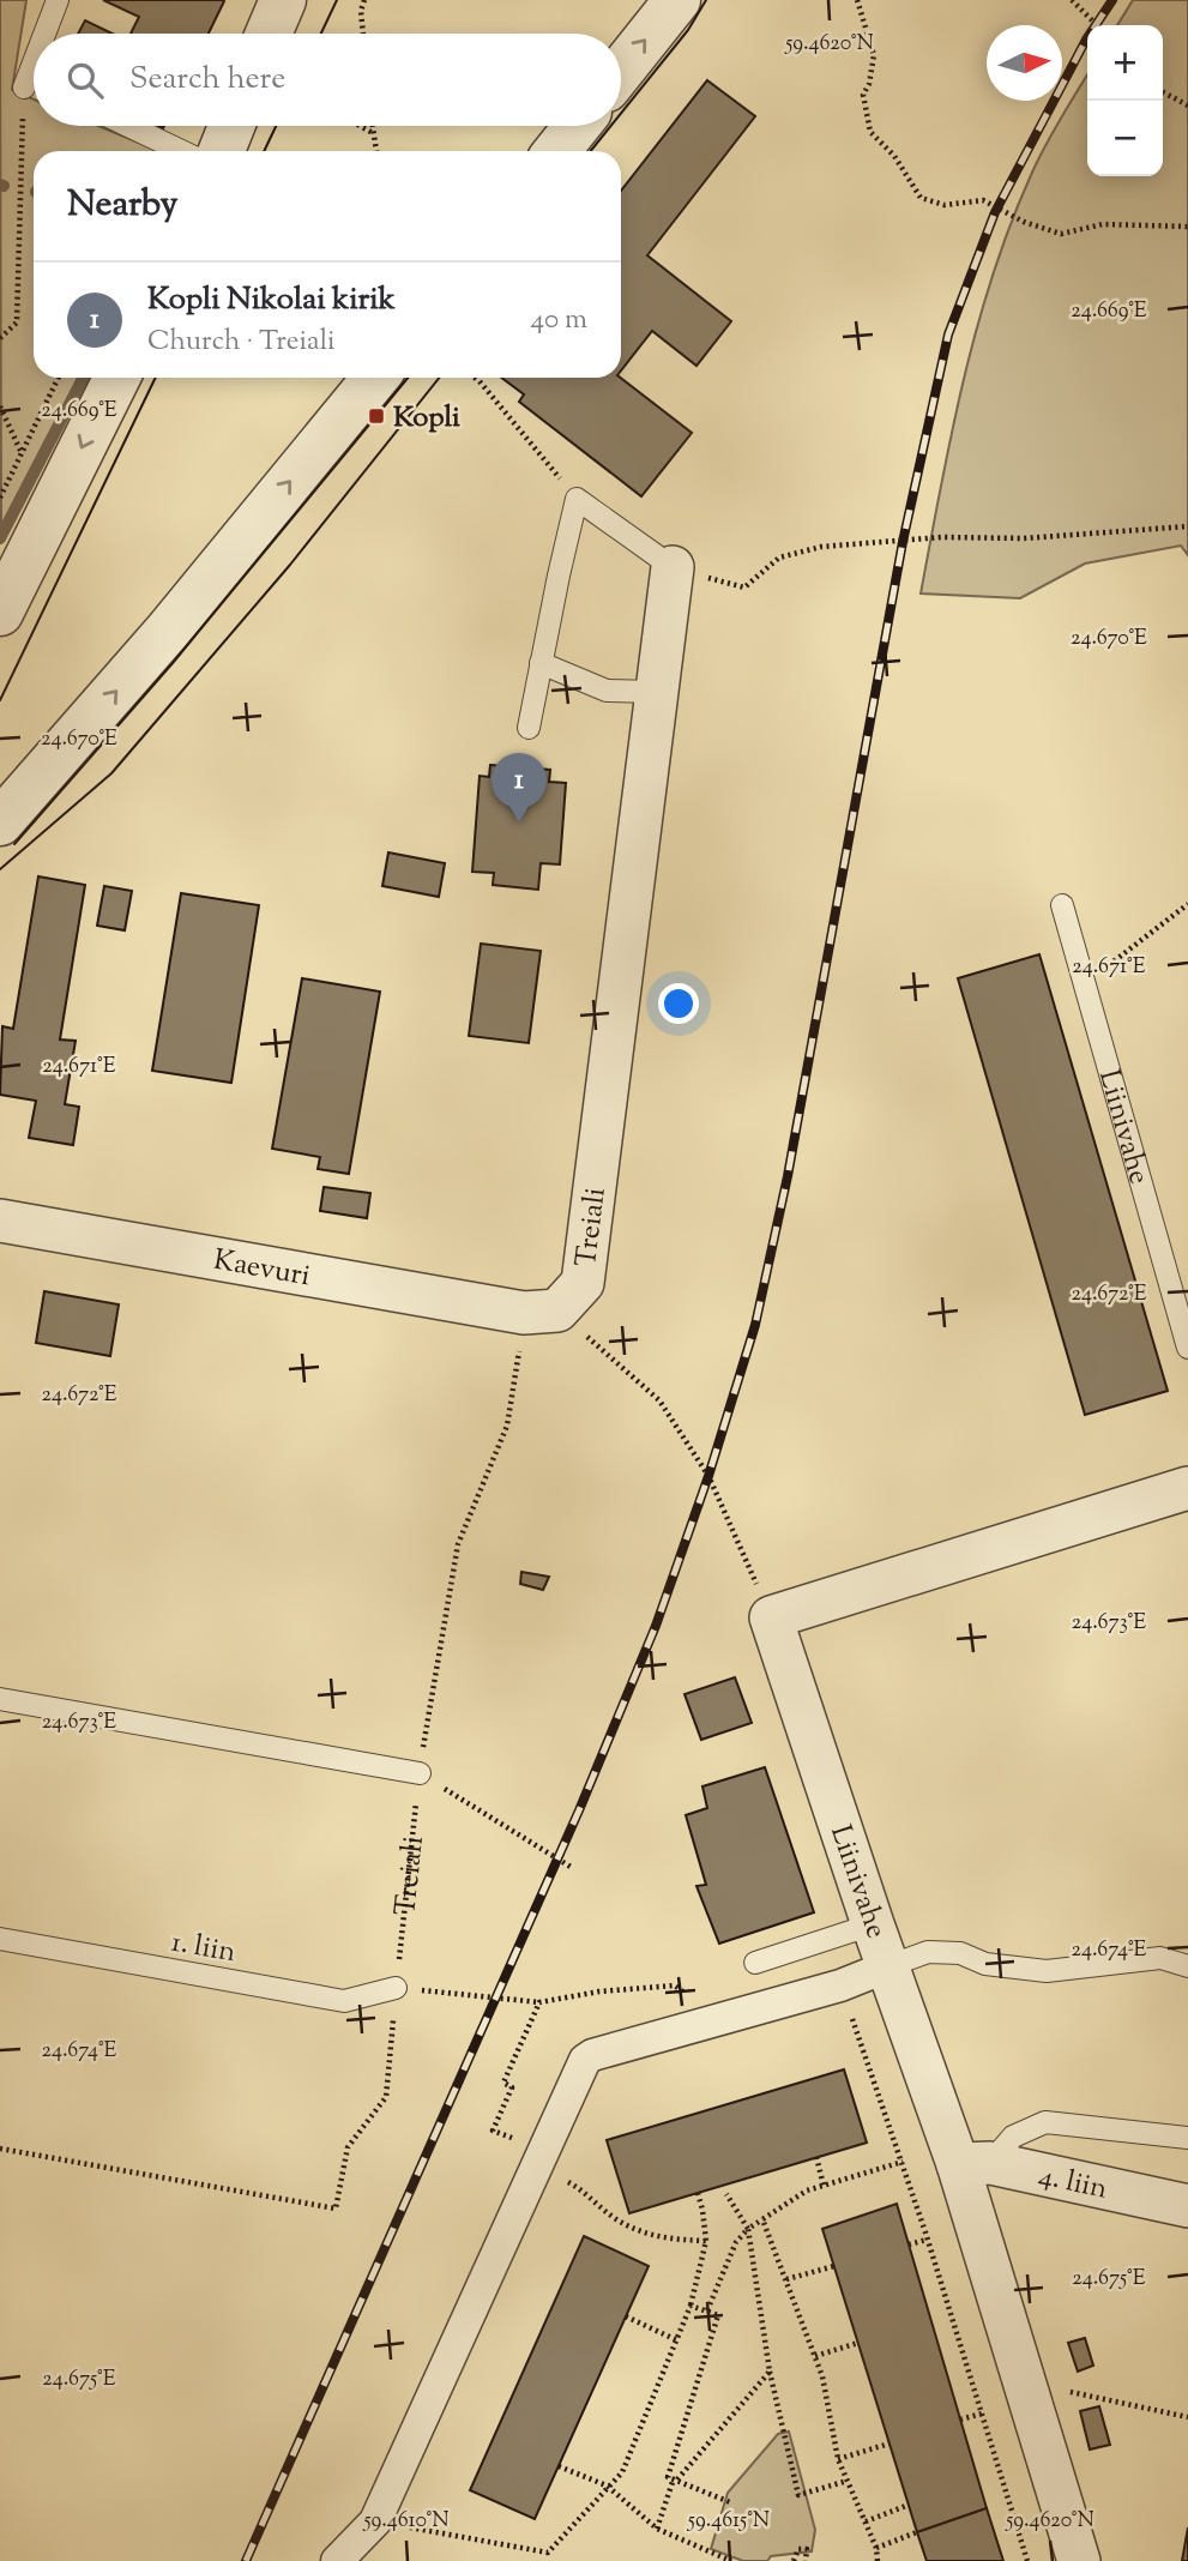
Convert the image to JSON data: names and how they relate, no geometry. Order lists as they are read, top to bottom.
{
  "streets": {
    "street": [
      "Liinivahe",
      "Treiali",
      "Kaevuri",
      "4. liin"
    ],
    "lane": ["1. liin"]
  },
  "crossings": [
    ["Liinivahe", "4. liin"],
    ["Treiali", "Kaevuri"],
    ["Treiali", "1. liin"]
  ],
  "places": {
    "transit": ["Kopli"]
  },
  "north": "right",
  "page": {
    "map_buttons": ["+", "−"],
    "search": "Search here",
    "heading": "Nearby",
    "list": [
      {
        "mark": "1",
        "name": "Kopli Nikolai kirik",
        "note": "Church · Treiali",
        "value": "40 m"
      }
    ],
    "pins": "1"
  },
  "coordinates": [
    "59.4620°N",
    "24.669°E",
    "24.670°E",
    "24.671°E",
    "24.672°E",
    "24.673°E",
    "24.674°E",
    "24.675°E",
    "59.4610°N",
    "59.4615°N"
  ]
}
